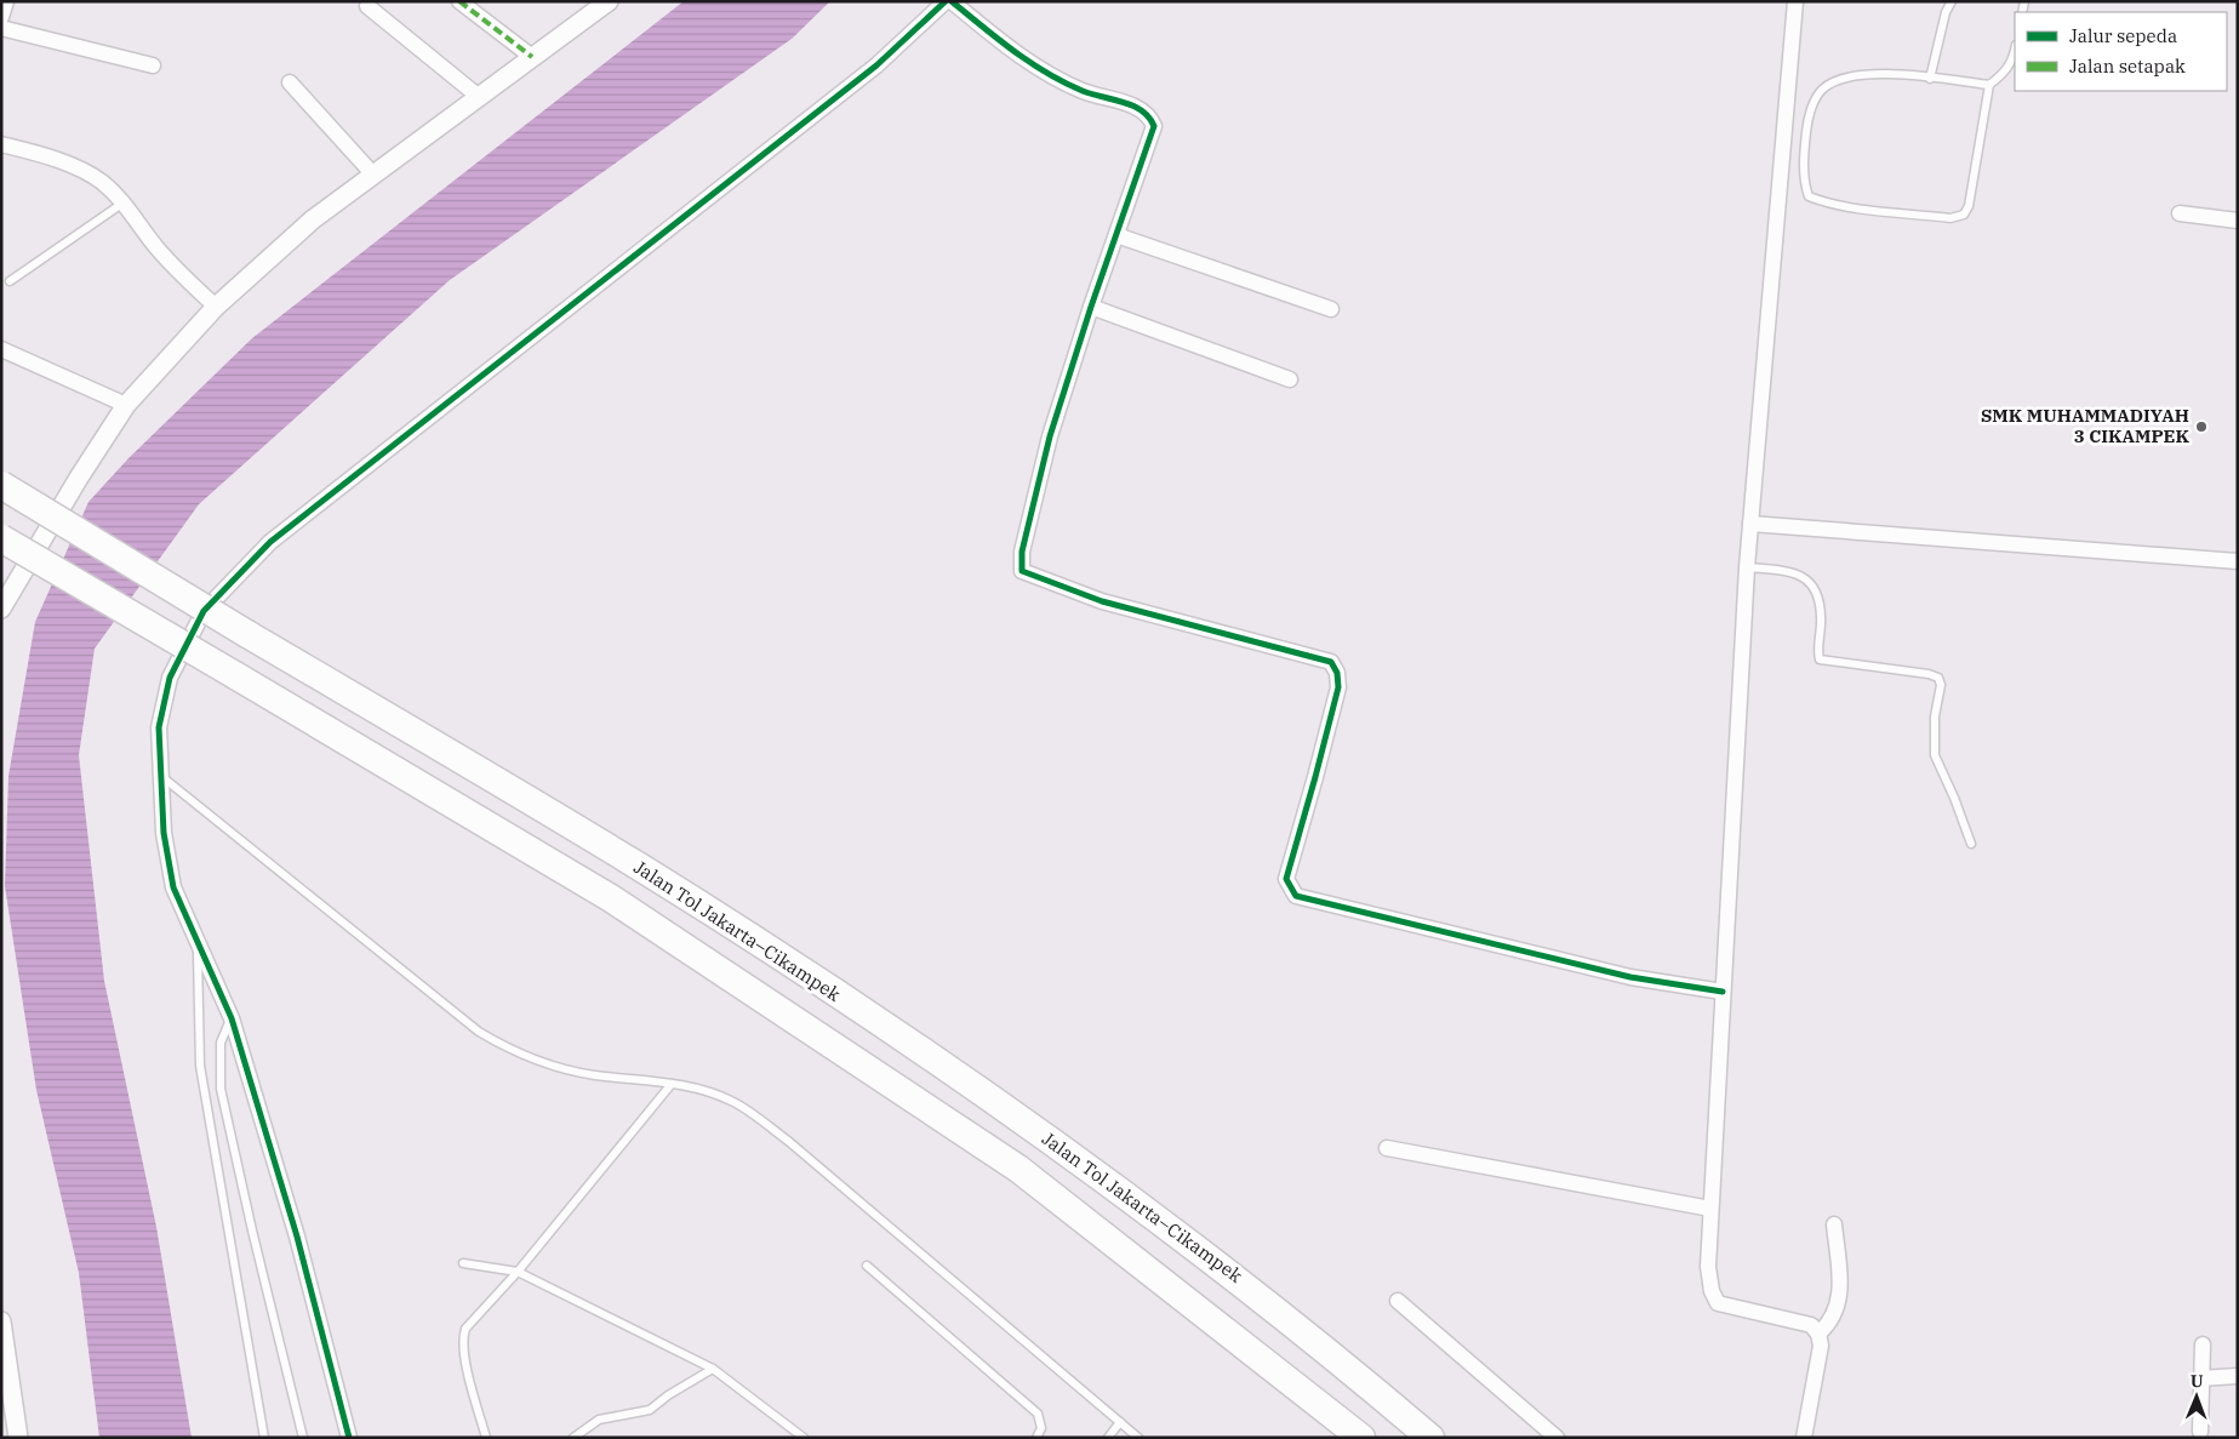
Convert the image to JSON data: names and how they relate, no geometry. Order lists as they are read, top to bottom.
{
  "streets": {
    "highway": ["Jalan Tol Jakarta–Cikampek"]
  },
  "places": ["SMK MUHAMMADIYAH 3 CIKAMPEK"],
  "legend": ["Jalur sepeda", "Jalan setapak"],
  "north": "top"
}
